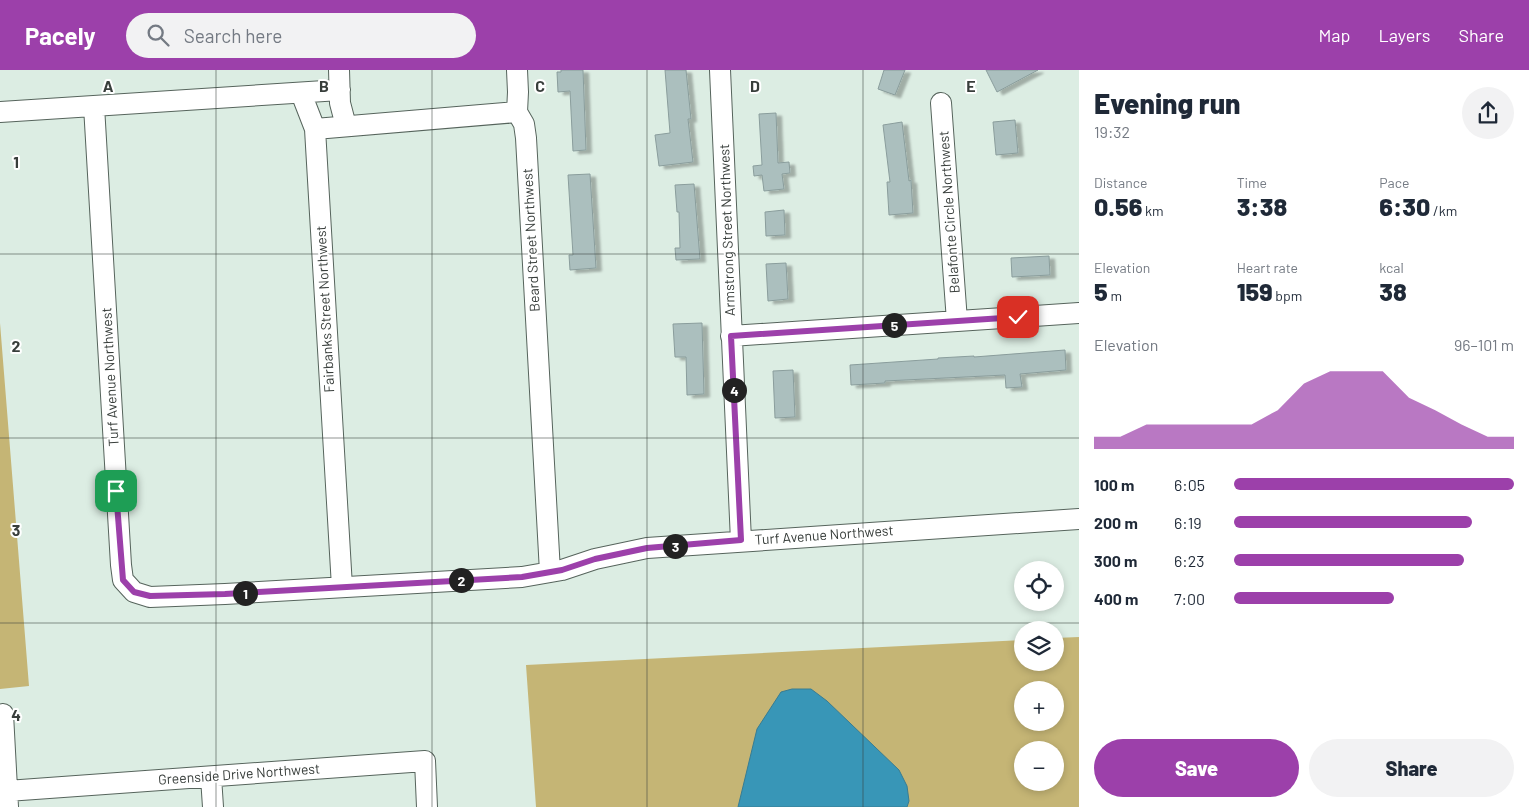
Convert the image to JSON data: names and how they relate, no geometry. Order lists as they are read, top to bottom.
{
  "streets": {
    "street": [
      "Belafonte Circle Northwest",
      "Armstrong Street Northwest",
      "Beard Street Northwest",
      "Fairbanks Street Northwest",
      "Turf Avenue Northwest",
      "Greenside Drive Northwest"
    ]
  },
  "crossings": [
    ["Armstrong Street Northwest", "Turf Avenue Northwest"],
    ["Beard Street Northwest", "Turf Avenue Northwest"],
    ["Fairbanks Street Northwest", "Turf Avenue Northwest"]
  ],
  "page": {
    "header": "Pacely",
    "search": "Search here",
    "nav": ["Map", "Layers", "Share"],
    "heading": ["Evening run", "19:32"],
    "stats": [
      ["Distance", "0.56 km"],
      ["Time", "3:38"],
      ["Pace", "6:30 /km"],
      ["Elevation", "5 m"],
      ["Heart rate", "159 bpm"],
      ["kcal", "38"]
    ],
    "pins": [
      "5",
      "4",
      "3",
      "2",
      "1"
    ],
    "chart": ["Elevation", "96–101 m"],
    "list": [
      {
        "name": "100 m",
        "note": "6:05"
      },
      {
        "name": "200 m",
        "note": "6:19"
      },
      {
        "name": "300 m",
        "note": "6:23"
      },
      {
        "name": "400 m",
        "note": "7:00"
      }
    ],
    "map_buttons": ["+", "−"],
    "buttons": ["Save", "Share"]
  },
  "grid": {
    "columns": [
      "A",
      "B",
      "C",
      "D",
      "E"
    ],
    "rows": [
      "1",
      "2",
      "3",
      "4"
    ]
  }
}
